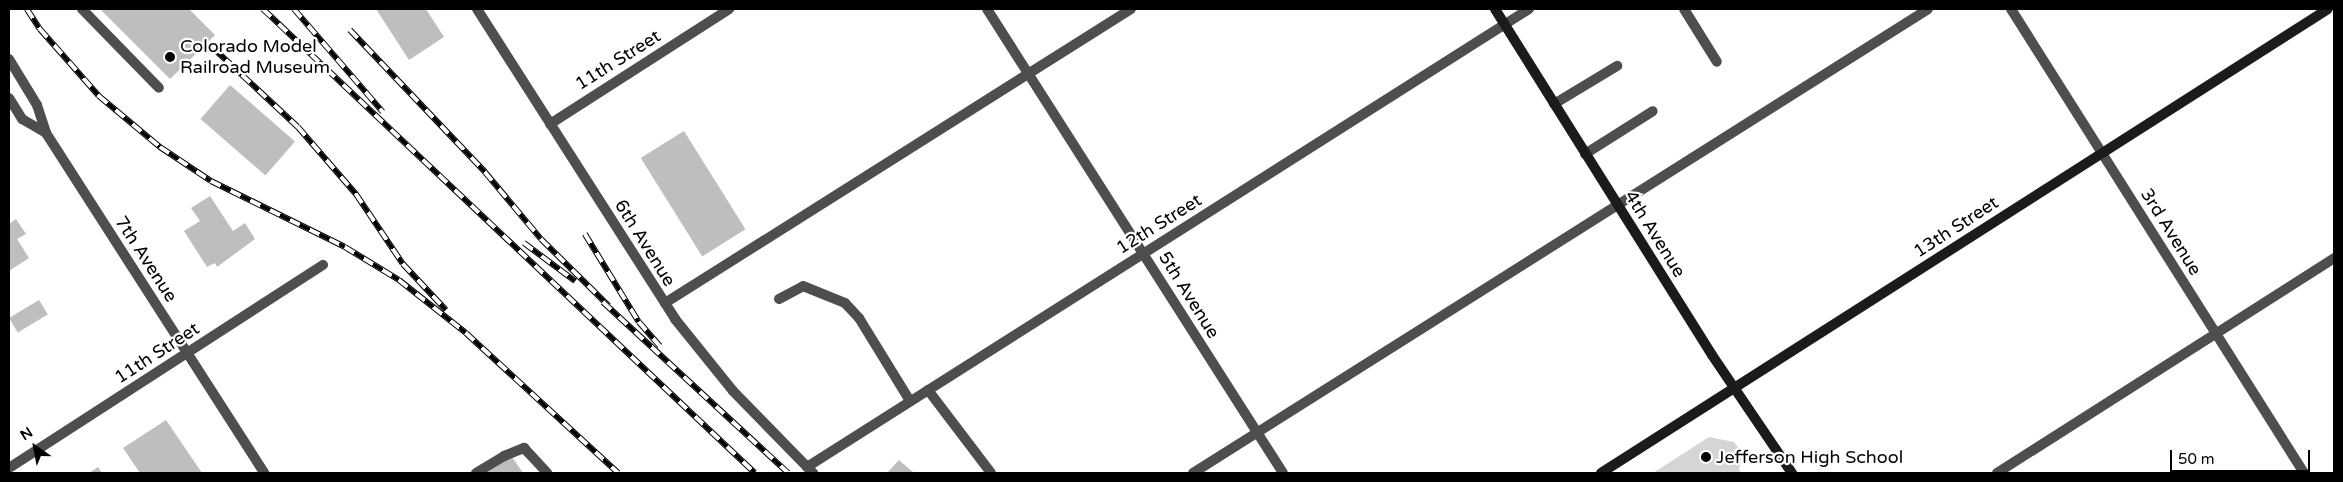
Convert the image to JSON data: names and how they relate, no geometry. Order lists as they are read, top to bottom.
{
  "streets": {
    "street": [
      "11th Street",
      "12th Street",
      "13th Street",
      "3rd Avenue",
      "4th Avenue",
      "6th Avenue",
      "7th Avenue",
      "5th Avenue"
    ]
  },
  "crossings": [
    ["11th Street", "6th Avenue"],
    ["11th Street", "7th Avenue"],
    ["12th Street", "4th Avenue"],
    ["12th Street", "6th Avenue"],
    ["12th Street", "5th Avenue"],
    ["13th Street", "3rd Avenue"],
    ["13th Street", "4th Avenue"]
  ],
  "places": ["Colorado Model Railroad Museum", "Jefferson High School"],
  "scale_bar": "50 m",
  "north": "top left"
}
